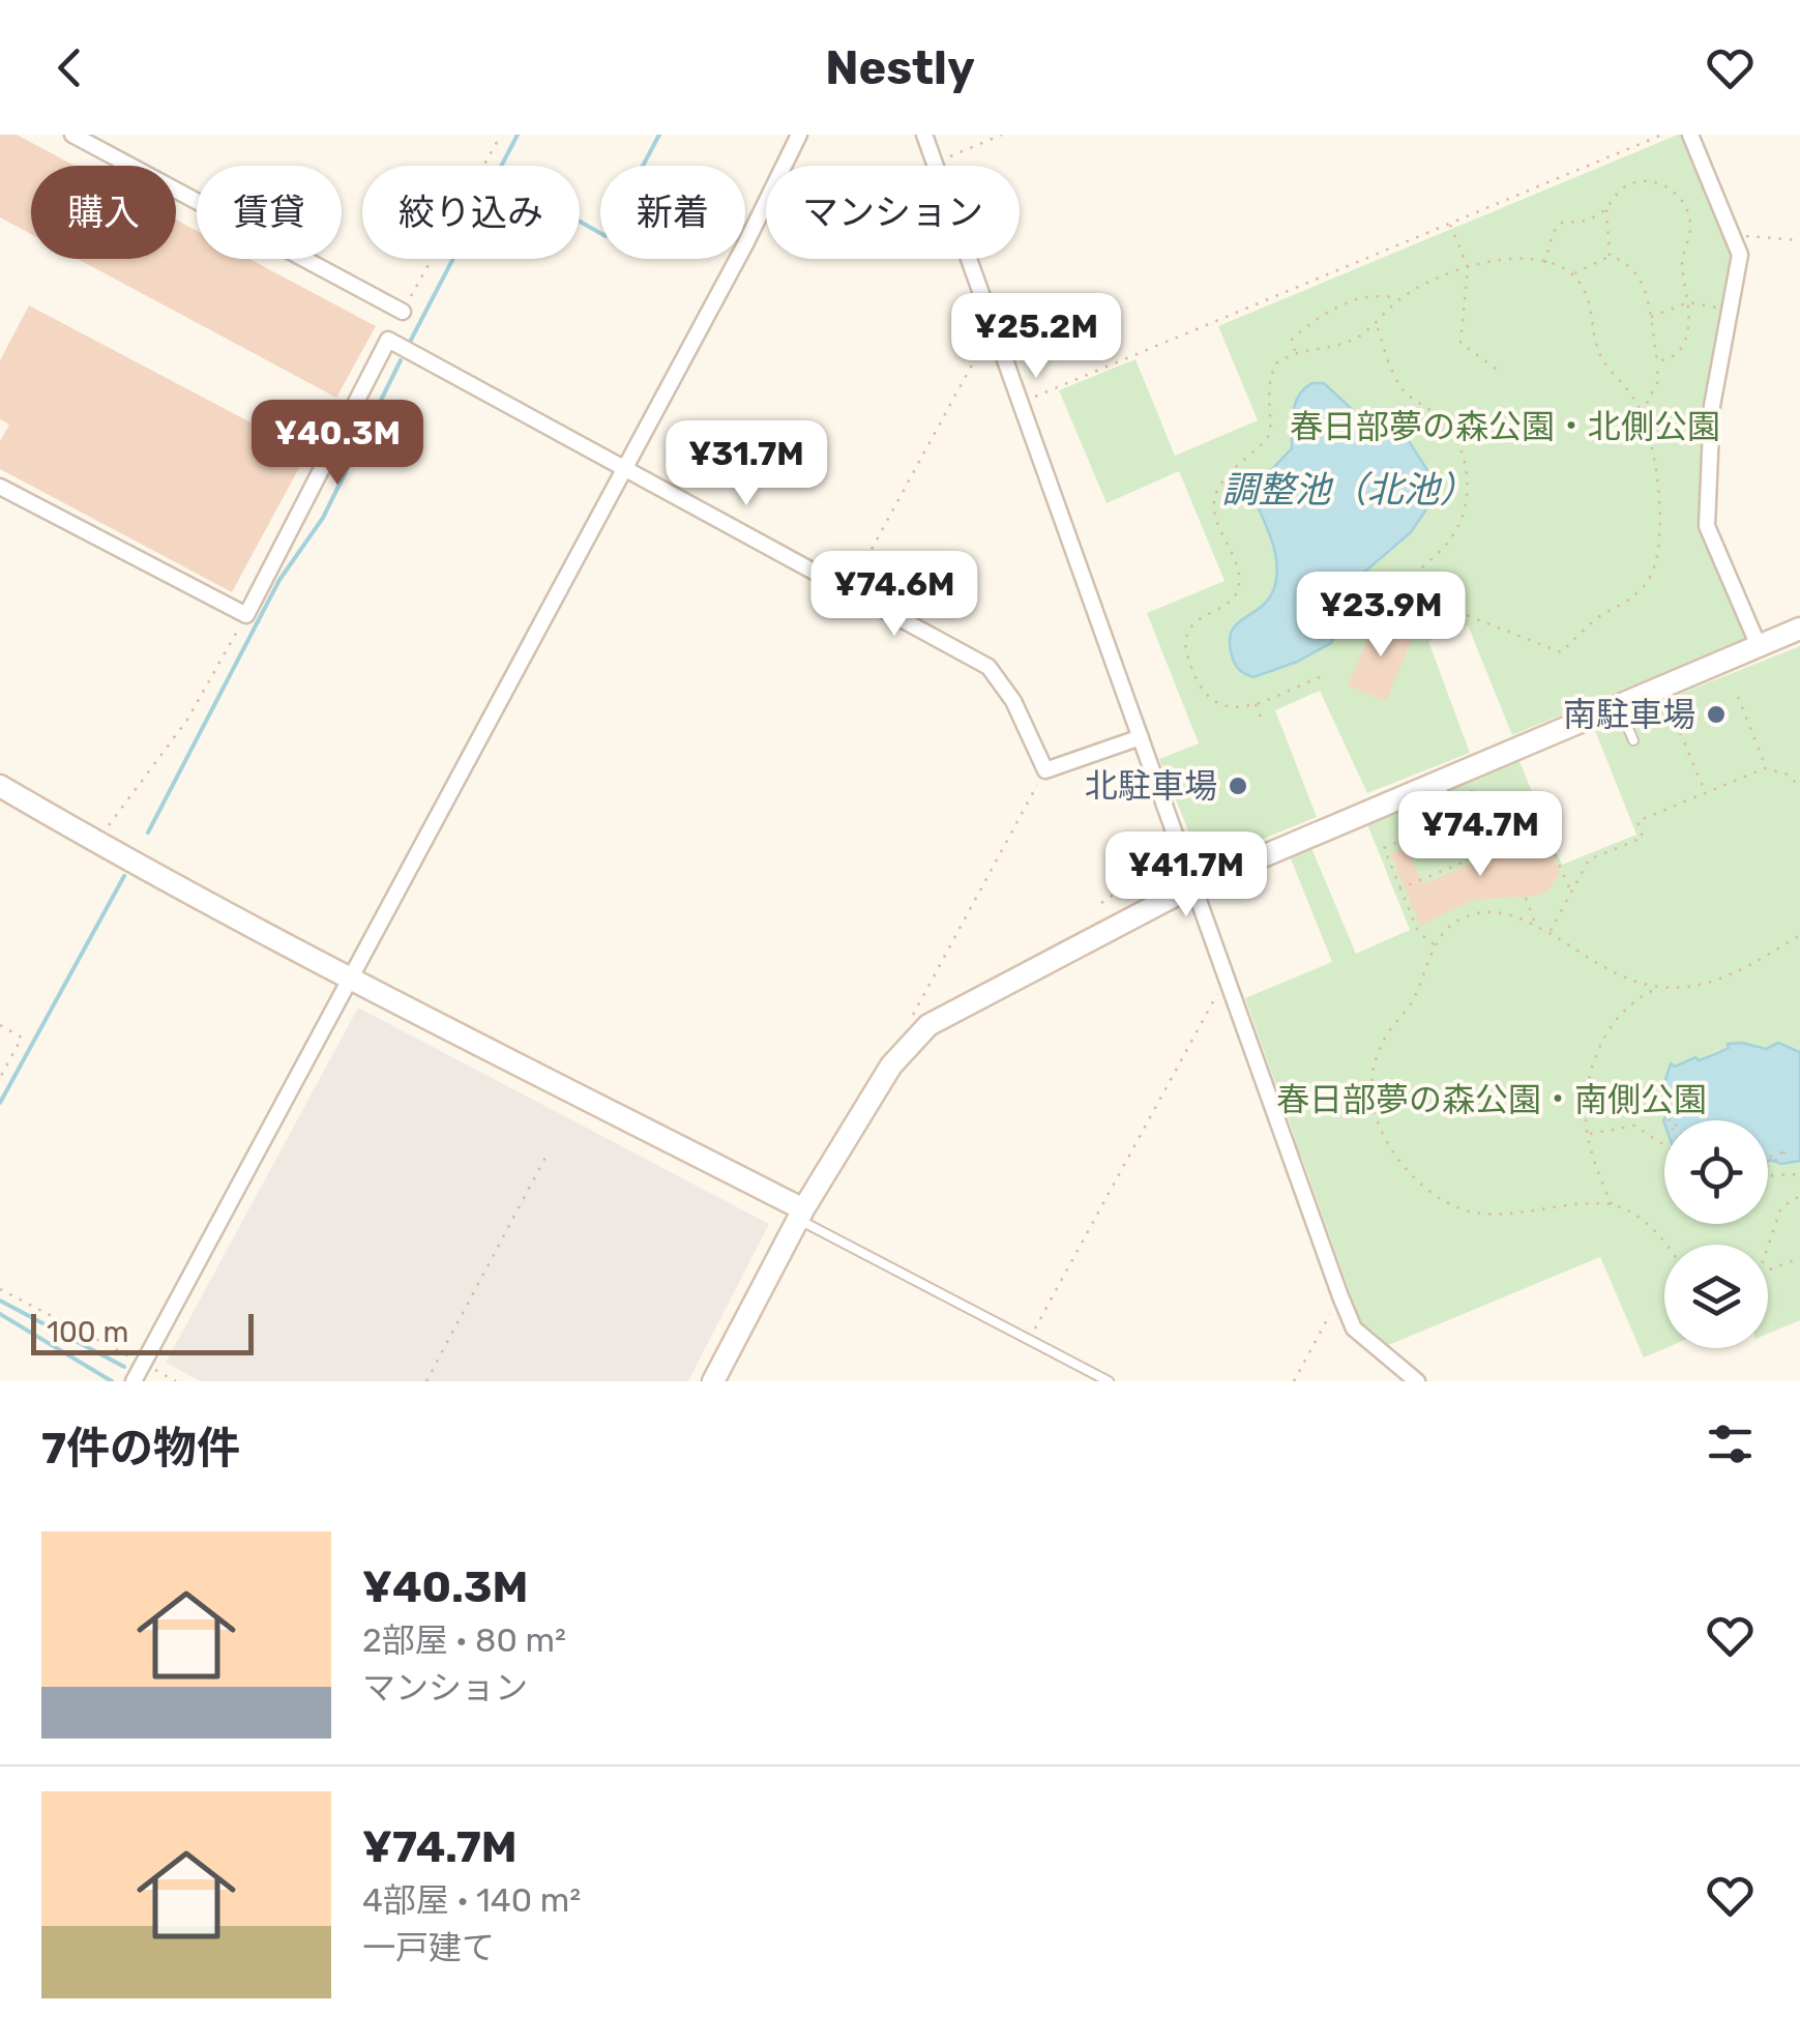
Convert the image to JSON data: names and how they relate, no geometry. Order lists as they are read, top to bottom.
{
  "water": ["調整池（北池）"],
  "parks": ["春日部夢の森公園・北側公園", "春日部夢の森公園・南側公園"],
  "places": ["南駐車場", "北駐車場"],
  "scale_bar": "100 m",
  "page": {
    "header": "Nestly",
    "chip": [
      "購入",
      "賃貸",
      "絞り込み",
      "新着",
      "マンション"
    ],
    "price": [
      "¥25.2M",
      "¥40.3M",
      "¥31.7M",
      "¥74.6M",
      "¥23.9M",
      "¥74.7M",
      "¥41.7M"
    ],
    "scale": "100 m",
    "heading": "7件の物件",
    "list": [
      {
        "name": "¥40.3M",
        "note": "2部屋 · 80 m² · マンション"
      },
      {
        "name": "¥74.7M",
        "note": "4部屋 · 140 m² · 一戸建て"
      }
    ]
  }
}
